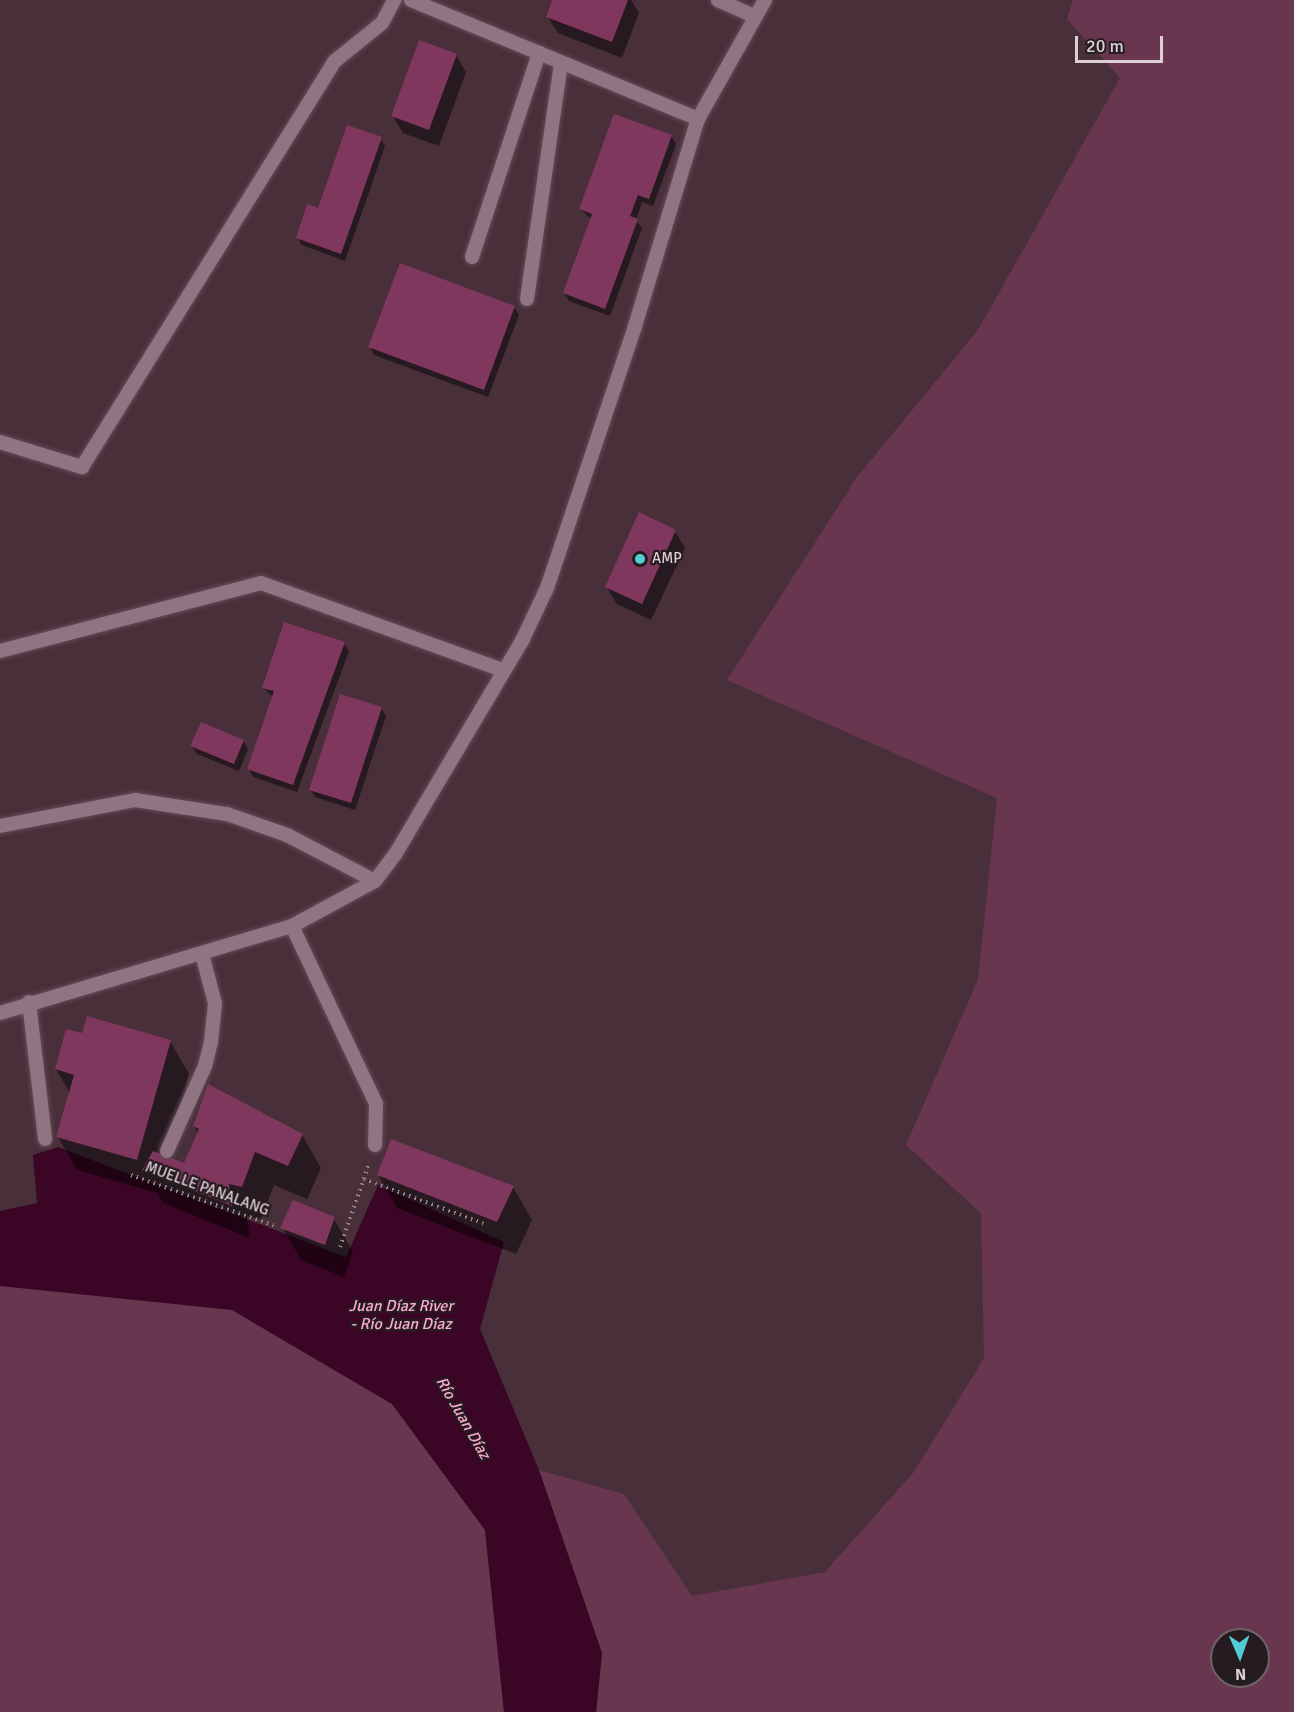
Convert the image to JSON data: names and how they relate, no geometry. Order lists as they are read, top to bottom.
{
  "streets": {
    "path": ["MUELLE PANALANG"]
  },
  "water": ["Juan Díaz River - Río Juan Díaz", "Río Juan Díaz"],
  "places": ["AMP"],
  "scale_bar": "20 m",
  "north": "bottom"
}
